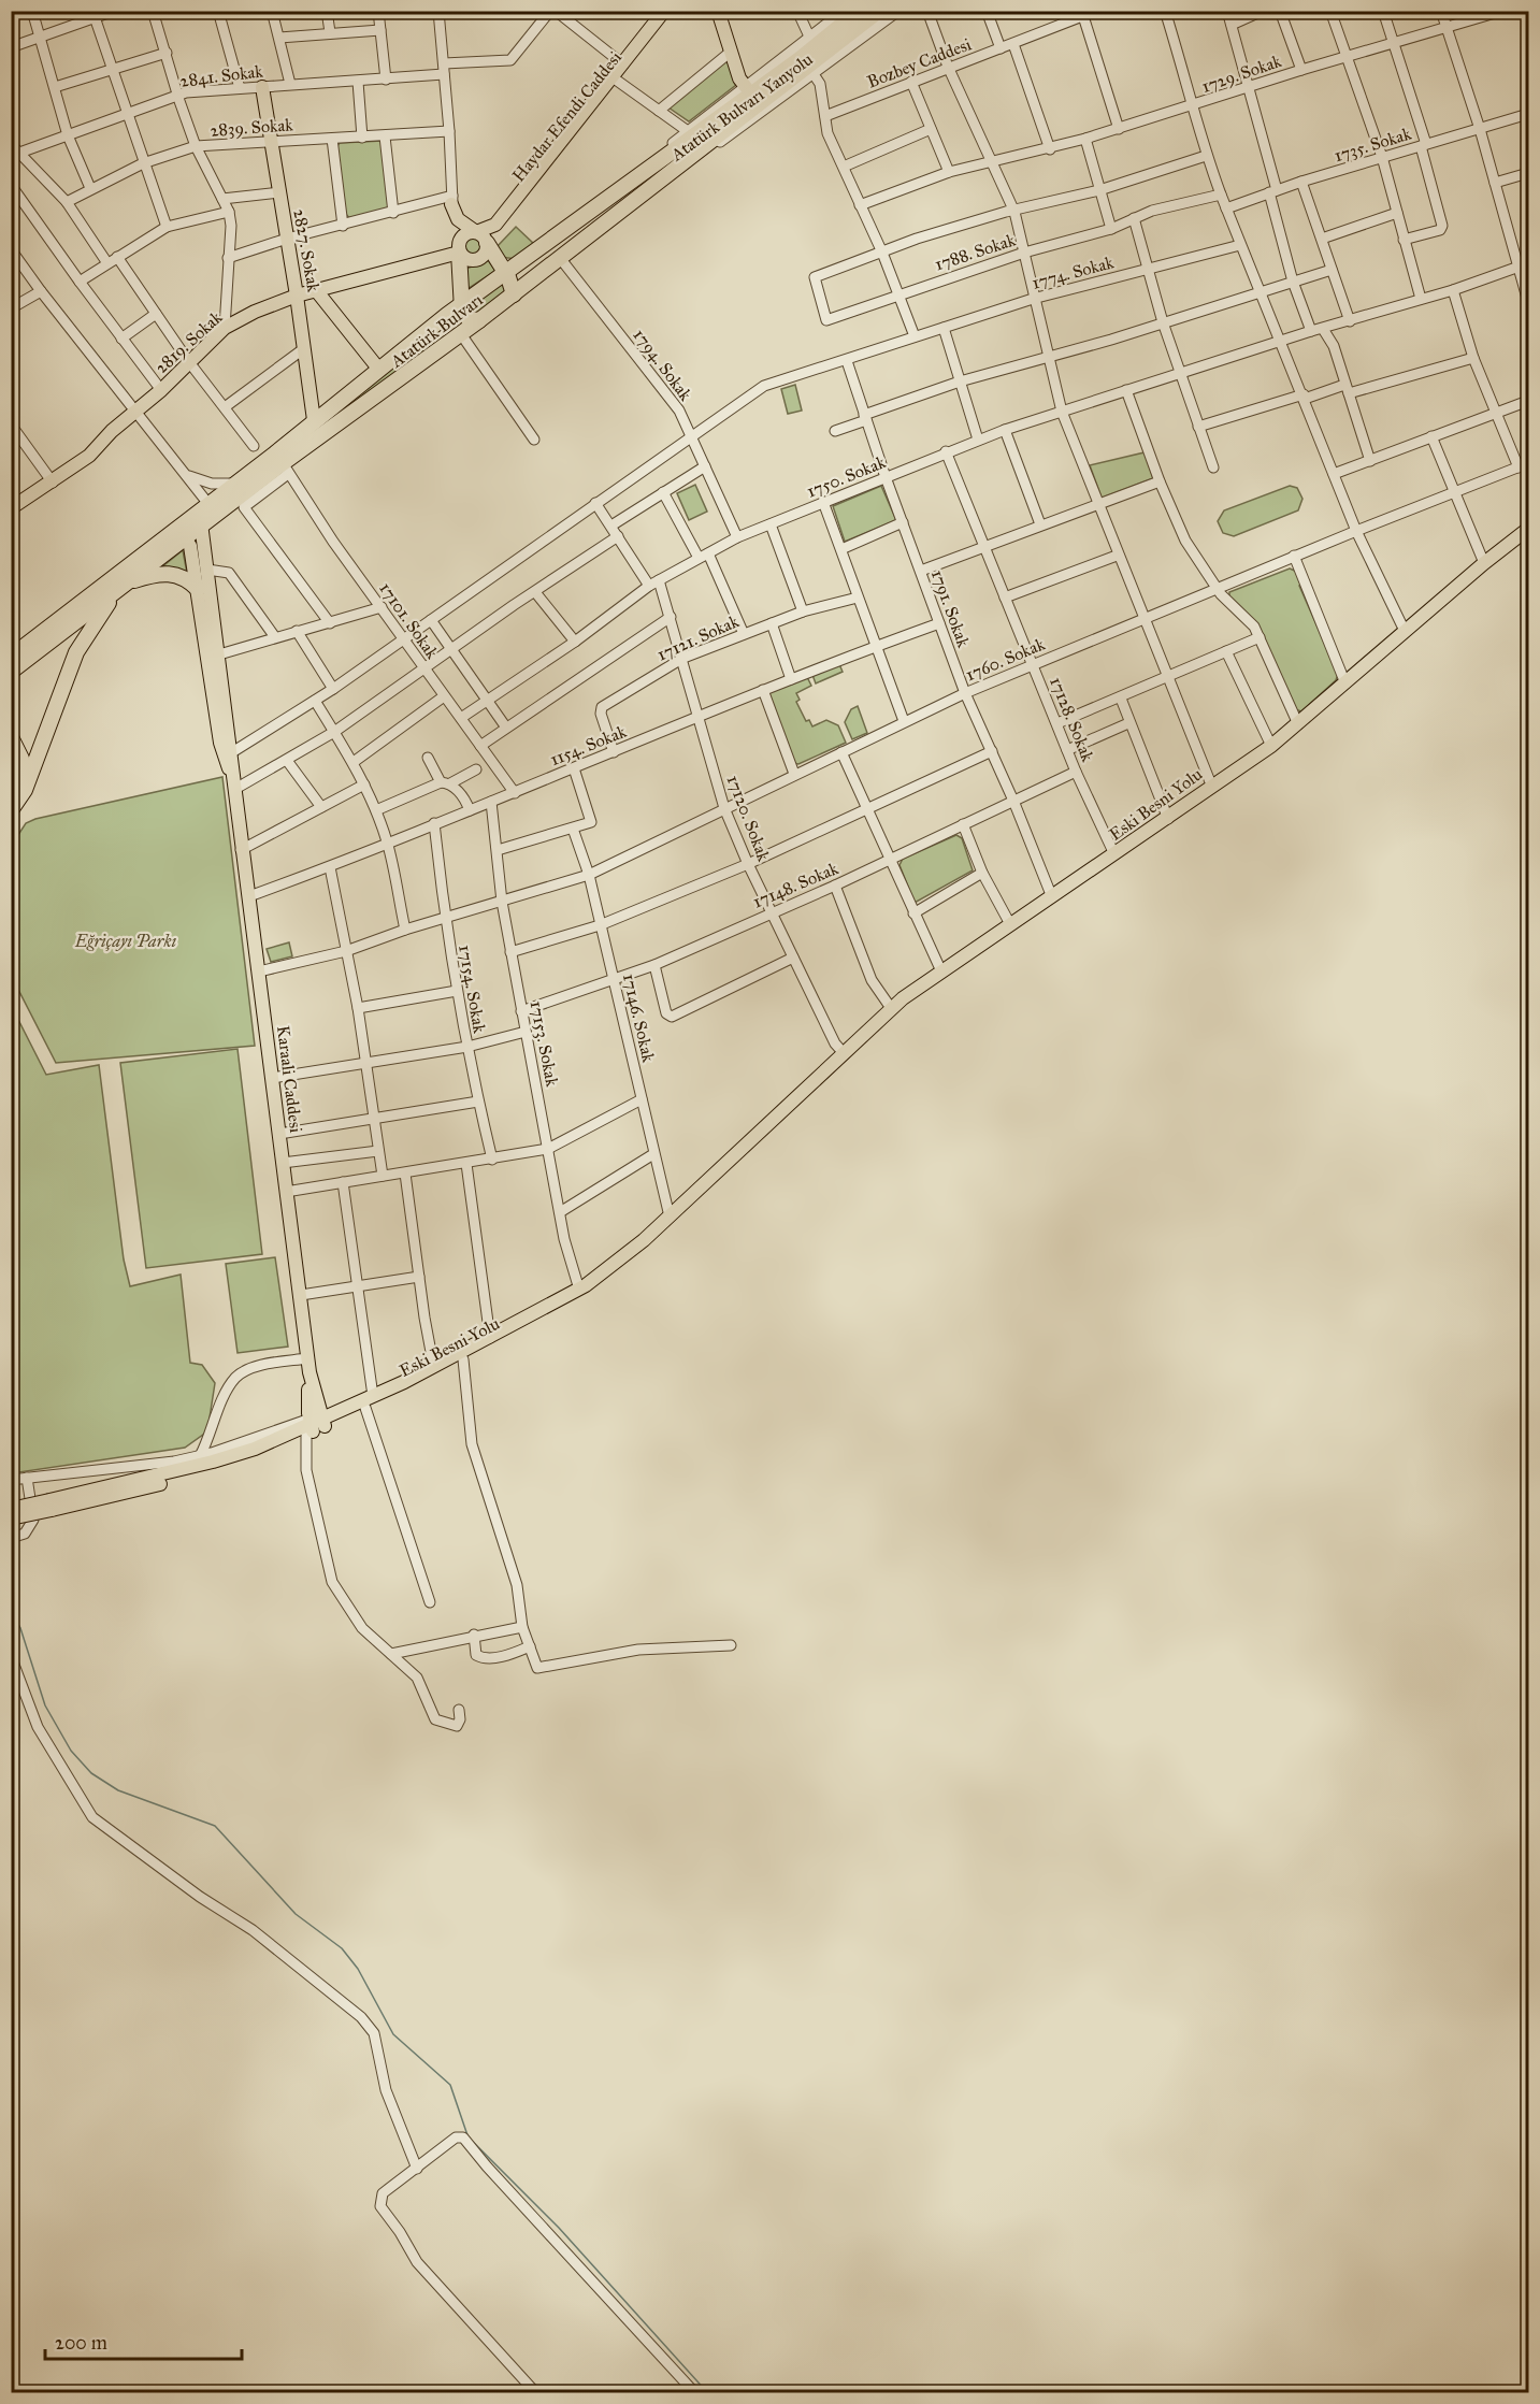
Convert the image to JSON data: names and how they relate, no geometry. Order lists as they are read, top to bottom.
{
  "streets": {
    "highway": ["Atatürk Bulvarı"],
    "main road": [
      "Haydar Efendi Caddesi",
      "2827. Sokak",
      "2819. Sokak",
      "Eski Besni Yolu",
      "Karaali Caddesi"
    ],
    "street": [
      "Bozbey Caddesi",
      "1729. Sokak",
      "2841. Sokak",
      "Atatürk Bulvarı Yanyolu",
      "2839. Sokak",
      "1735. Sokak",
      "1788. Sokak",
      "1774. Sokak",
      "1794. Sokak",
      "1750. Sokak",
      "1791. Sokak",
      "17101. Sokak",
      "17121. Sokak",
      "1760. Sokak",
      "17128. Sokak",
      "1154. Sokak",
      "17120. Sokak",
      "17148. Sokak",
      "17154. Sokak",
      "17146. Sokak",
      "17153. Sokak"
    ]
  },
  "crossings": [
    ["2841. Sokak", "2827. Sokak"],
    ["Atatürk Bulvarı Yanyolu", "Atatürk Bulvarı"],
    ["Haydar Efendi Caddesi", "2819. Sokak"],
    ["2839. Sokak", "2827. Sokak"],
    ["2827. Sokak", "Atatürk Bulvarı"],
    ["2827. Sokak", "2819. Sokak"],
    ["1774. Sokak", "1794. Sokak"],
    ["1774. Sokak", "1791. Sokak"],
    ["1774. Sokak", "17101. Sokak"],
    ["1774. Sokak", "Karaali Caddesi"],
    ["Atatürk Bulvarı", "1794. Sokak"],
    ["Atatürk Bulvarı", "17101. Sokak"],
    ["Atatürk Bulvarı", "Karaali Caddesi"],
    ["1794. Sokak", "1750. Sokak"],
    ["1750. Sokak", "1791. Sokak"],
    ["1750. Sokak", "17101. Sokak"],
    ["1750. Sokak", "17128. Sokak"],
    ["1750. Sokak", "17120. Sokak"],
    ["1791. Sokak", "1760. Sokak"],
    ["1791. Sokak", "1154. Sokak"],
    ["1791. Sokak", "Eski Besni Yolu"],
    ["1791. Sokak", "17148. Sokak"],
    ["17101. Sokak", "1154. Sokak"],
    ["17121. Sokak", "1154. Sokak"],
    ["17121. Sokak", "17120. Sokak"],
    ["1760. Sokak", "17128. Sokak"],
    ["1760. Sokak", "17120. Sokak"],
    ["1760. Sokak", "17154. Sokak"],
    ["1760. Sokak", "17146. Sokak"],
    ["1760. Sokak", "17153. Sokak"],
    ["1760. Sokak", "Karaali Caddesi"],
    ["17128. Sokak", "Eski Besni Yolu"],
    ["17128. Sokak", "17148. Sokak"],
    ["1154. Sokak", "17120. Sokak"],
    ["1154. Sokak", "17154. Sokak"],
    ["1154. Sokak", "17153. Sokak"],
    ["1154. Sokak", "Karaali Caddesi"],
    ["Eski Besni Yolu", "17120. Sokak"],
    ["Eski Besni Yolu", "17146. Sokak"],
    ["Eski Besni Yolu", "17153. Sokak"],
    ["Eski Besni Yolu", "Karaali Caddesi"],
    ["17120. Sokak", "17148. Sokak"],
    ["17148. Sokak", "17146. Sokak"],
    ["17148. Sokak", "17153. Sokak"]
  ],
  "parks": ["Eğriçayı Parkı"],
  "scale_bar": "200 m"
}
